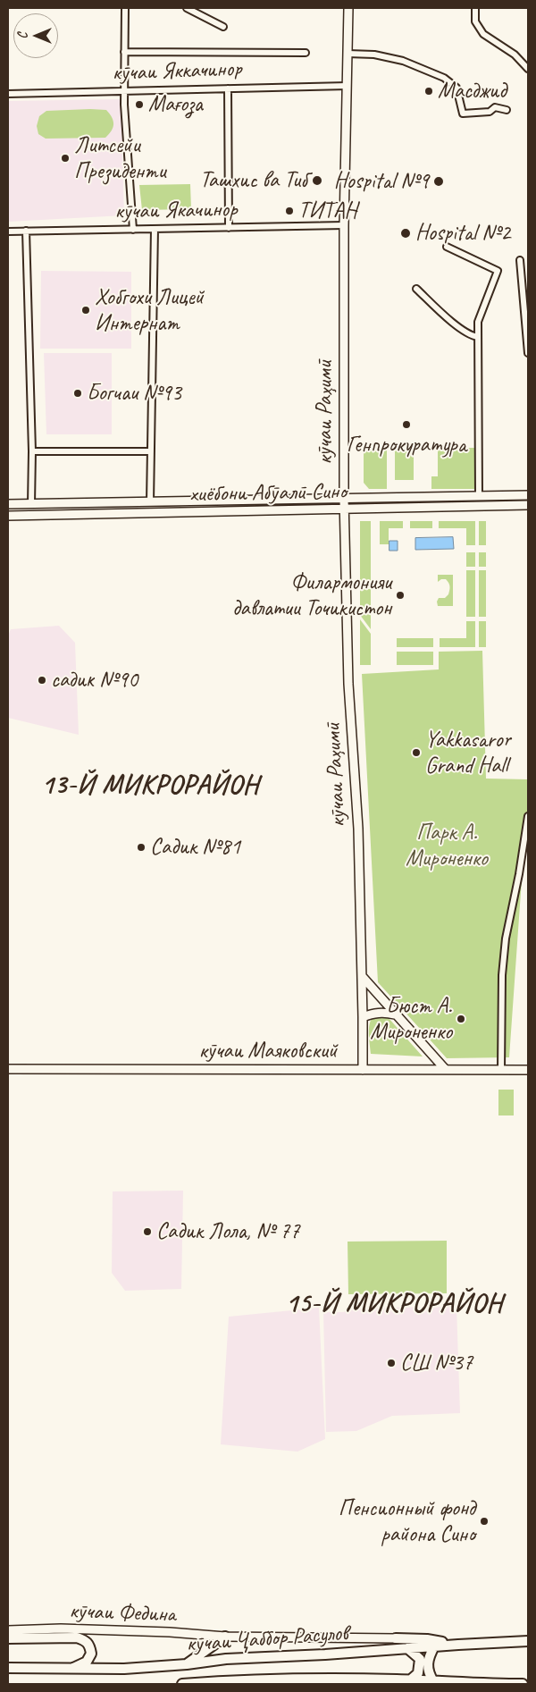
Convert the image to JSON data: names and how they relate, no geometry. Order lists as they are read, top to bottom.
{
  "streets": {
    "main road": ["кӯчаи Ҷаббор Расулов"],
    "street": [
      "кӯчаи Яккачинор",
      "кӯчаи Якачинор",
      "кӯчаи Раҳимӣ",
      "хиёбони Абӯалӣ Сино",
      "кӯчаи Маяковский",
      "кӯчаи Федина"
    ]
  },
  "crossings": [
    ["кӯчаи Яккачинор", "кӯчаи Раҳимӣ"],
    ["кӯчаи Якачинор", "кӯчаи Раҳимӣ"],
    ["кӯчаи Раҳимӣ", "хиёбони Абӯалӣ Сино"],
    ["кӯчаи Раҳимӣ", "кӯчаи Маяковский"]
  ],
  "districts": ["13-Й МИКРОРАЙОН", "15-Й МИКРОРАЙОН"],
  "parks": ["Парк А. Мироненко"],
  "places": [
    "Масджид",
    "Мағоза",
    "Литсейи Президенти",
    "Ташхис ва Тиб",
    "Hospital №9",
    "ТИТАН",
    "Hospital №2",
    "Хобгохи Лицей Интернат",
    "Богчаи №93",
    "Генпрокуратура",
    "Филармонияи давлатии Точикистон",
    "садик №90",
    "Yakkasaror Grand Hall",
    "Садик №81",
    "Бюст А. Мироненко",
    "Садик Лола, № 77",
    "СШ №37",
    "Пенсионный фонд района Сино"
  ],
  "north": "left"
}
